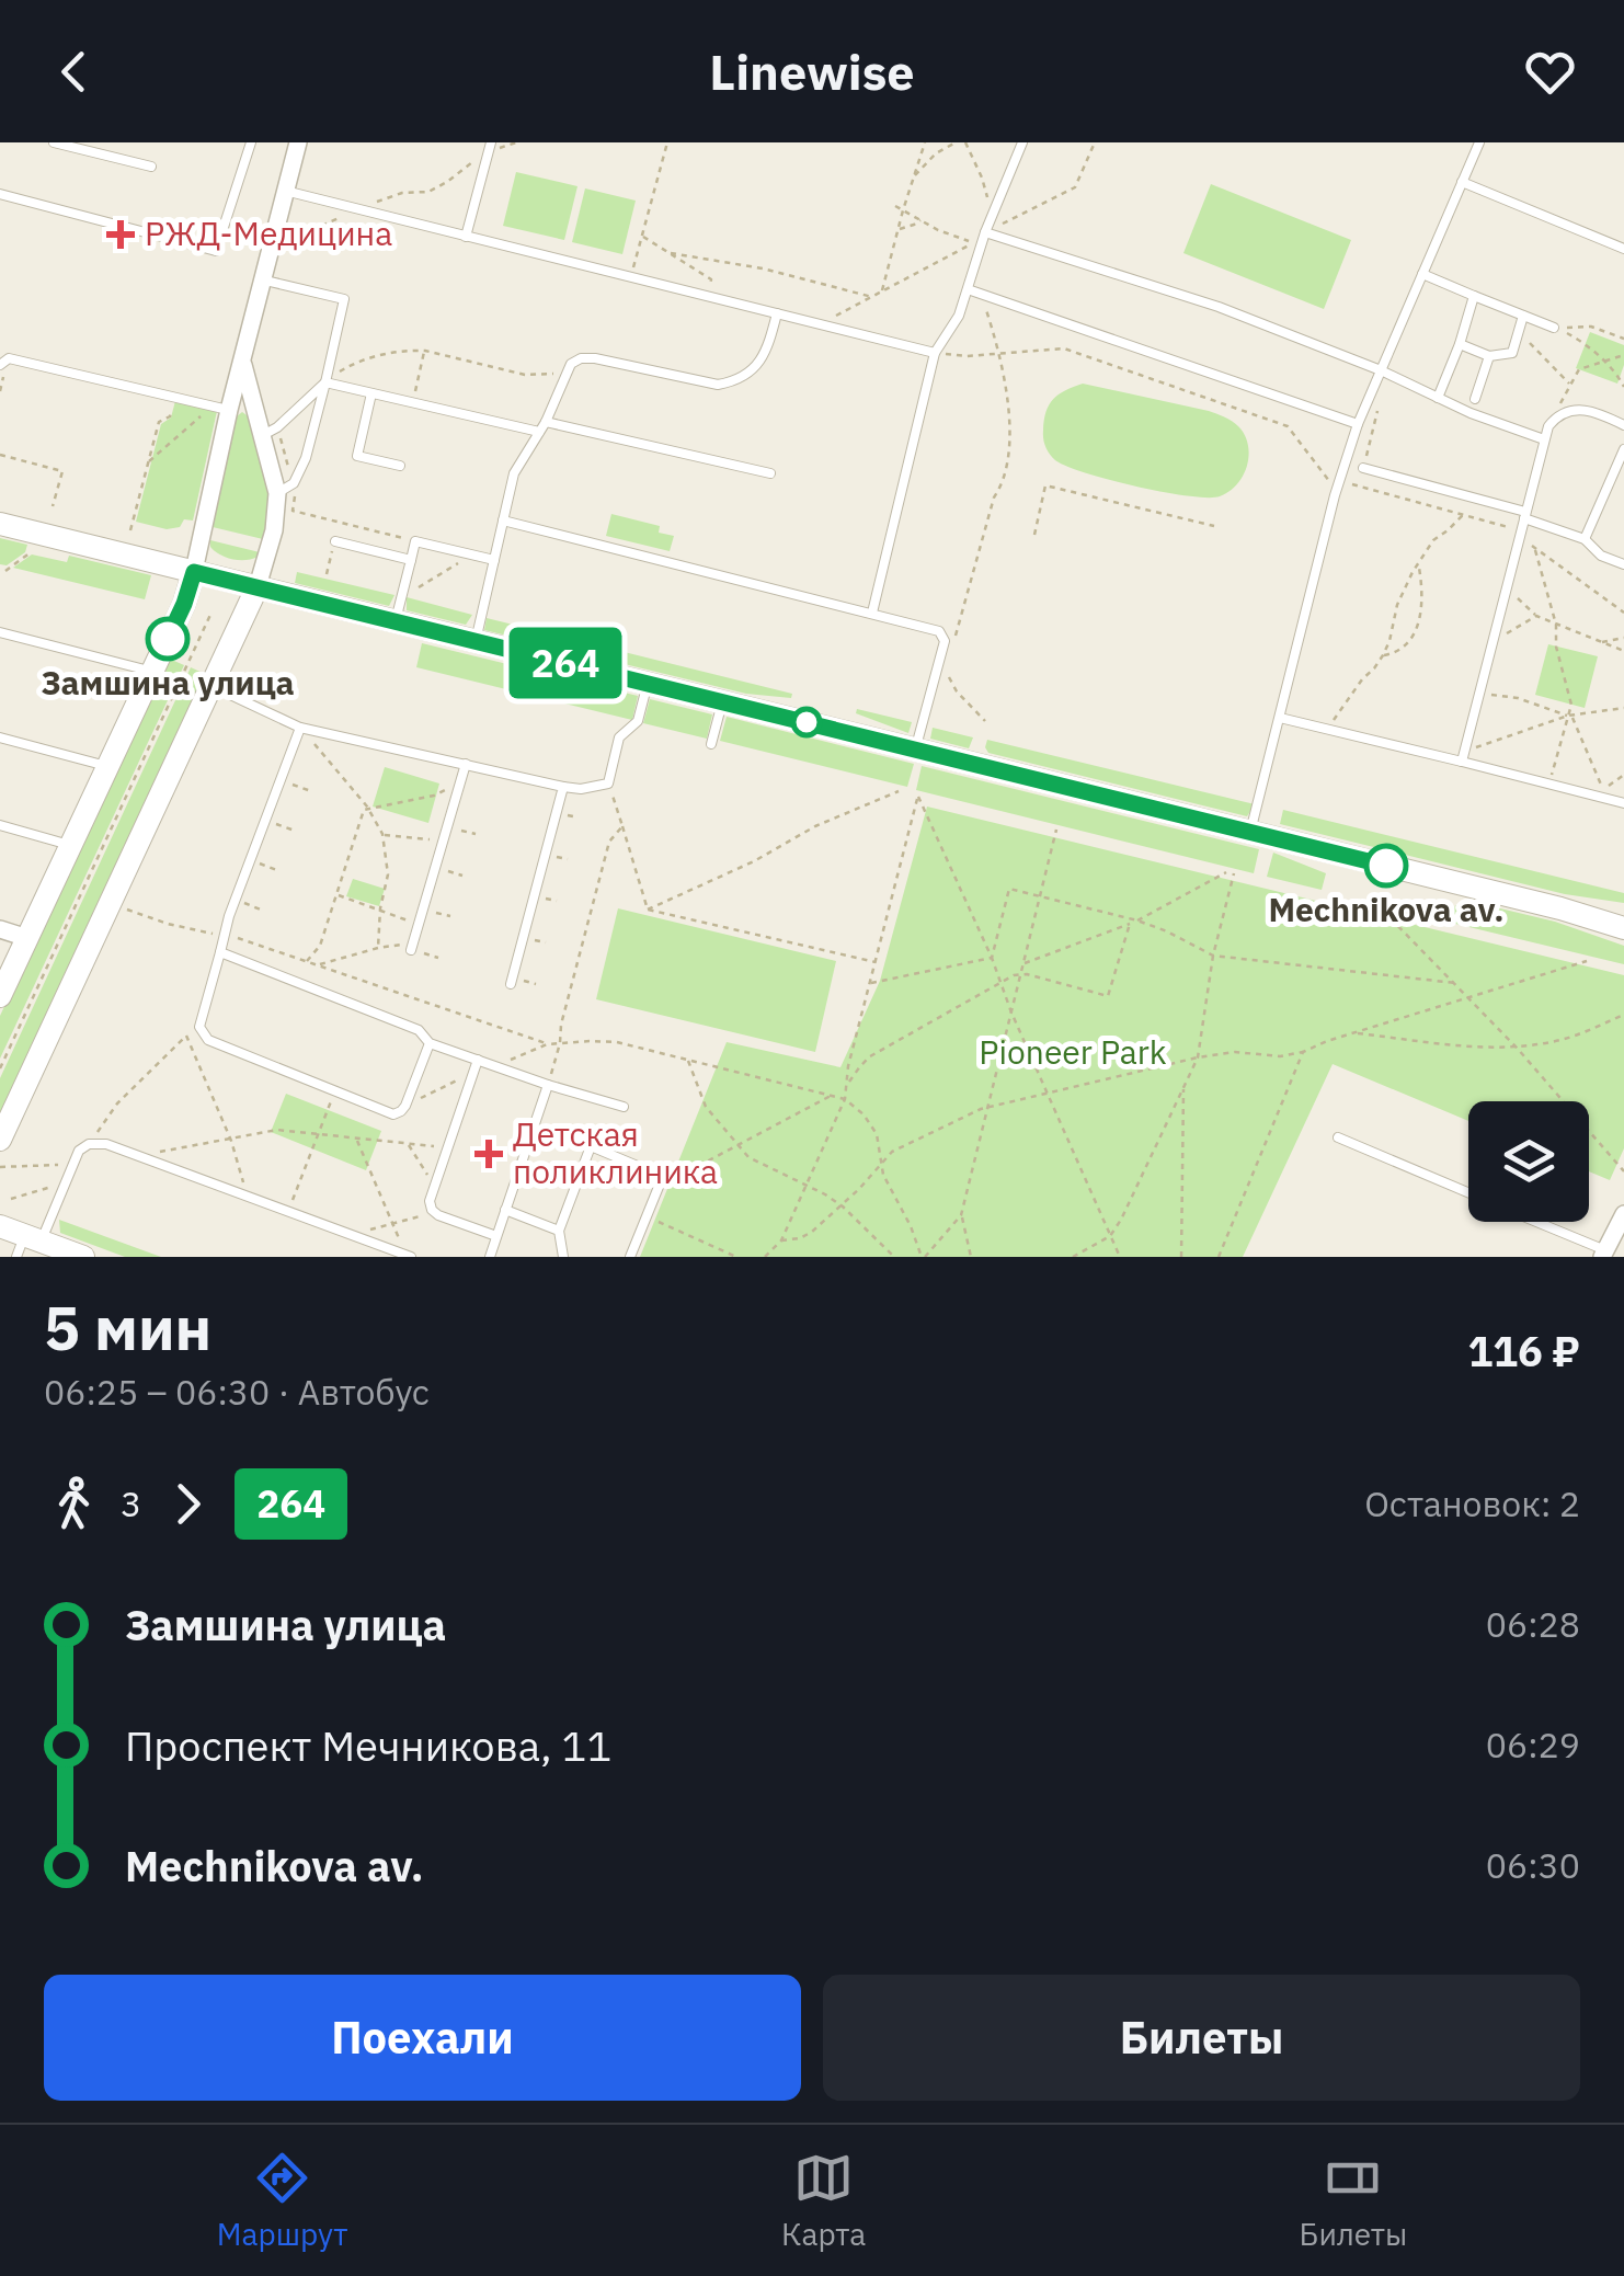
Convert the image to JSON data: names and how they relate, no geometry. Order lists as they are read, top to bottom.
{
  "parks": ["Pioneer Park"],
  "places": {
    "health": ["РЖД-Медицина", "Детская поликлиника"],
    "other": ["Замшина улица", "Mechnikova av."]
  },
  "lines": ["bus line 264"],
  "page": {
    "header": "Linewise",
    "on_map": "264",
    "heading": ["5 мин", "06:25 – 06:30 · Автобус", "116 ₽"],
    "legs": ["3", "264", "Остановок: 2"],
    "list": [
      {
        "name": "Замшина улица",
        "value": "06:28"
      },
      {
        "name": "Проспект Мечникова, 11",
        "value": "06:29"
      },
      {
        "name": "Mechnikova av.",
        "value": "06:30"
      }
    ],
    "buttons": ["Поехали", "Билеты"],
    "tabs": ["Маршрут", "Карта", "Билеты"]
  }
}
